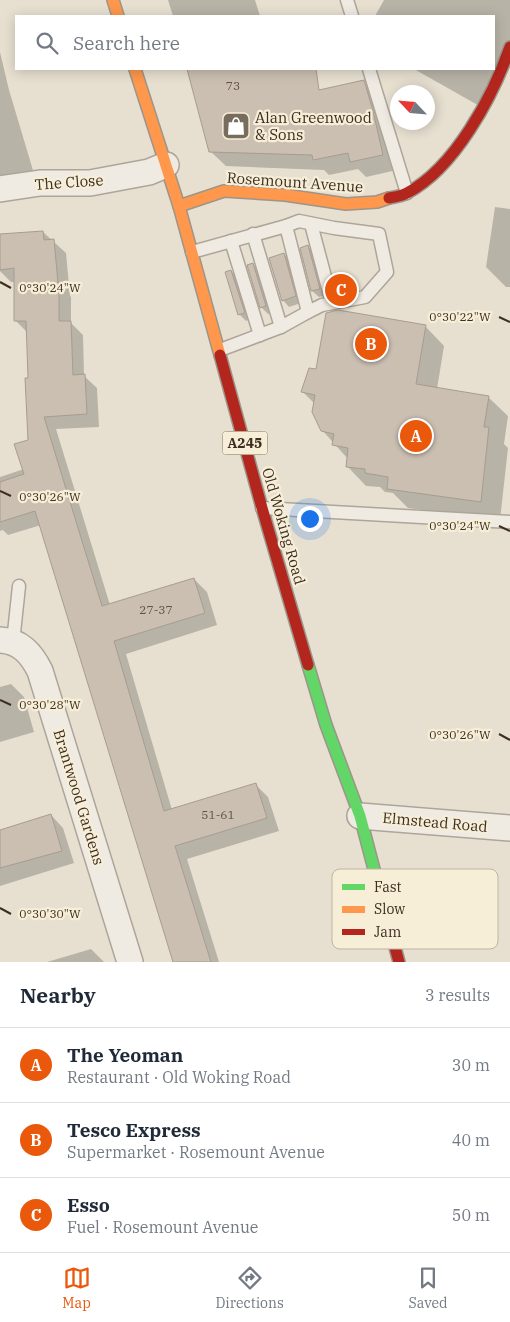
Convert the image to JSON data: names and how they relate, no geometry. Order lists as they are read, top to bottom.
{
  "streets": {
    "main road": ["Rosemount Avenue", "A245", "Old Woking Road"],
    "street": ["The Close", "Brantwood Gardens", "Elmstead Road"]
  },
  "crossings": [
    ["The Close", "Old Woking Road"],
    ["Rosemount Avenue", "Old Woking Road"],
    ["Old Woking Road", "Elmstead Road"]
  ],
  "places": {
    "shop": ["Alan Greenwood & Sons"]
  },
  "house_numbers": ["73", "27-37", "51-61"],
  "legend": ["Fast", "Slow", "Jam"],
  "north": "top left",
  "page": {
    "search": "Search here",
    "pins": ["C", "B", "A"],
    "heading": ["Nearby", "3 results"],
    "list": [
      {
        "mark": "A",
        "name": "The Yeoman",
        "note": "Restaurant · Old Woking Road",
        "value": "30 m"
      },
      {
        "mark": "B",
        "name": "Tesco Express",
        "note": "Supermarket · Rosemount Avenue",
        "value": "40 m"
      },
      {
        "mark": "C",
        "name": "Esso",
        "note": "Fuel · Rosemount Avenue",
        "value": "50 m"
      }
    ],
    "nav": ["Map", "Directions", "Saved"]
  },
  "coordinates": [
    "0°30'24\"W",
    "0°30'22\"W",
    "0°30'26\"W",
    "0°30'28\"W",
    "0°30'30\"W"
  ]
}
